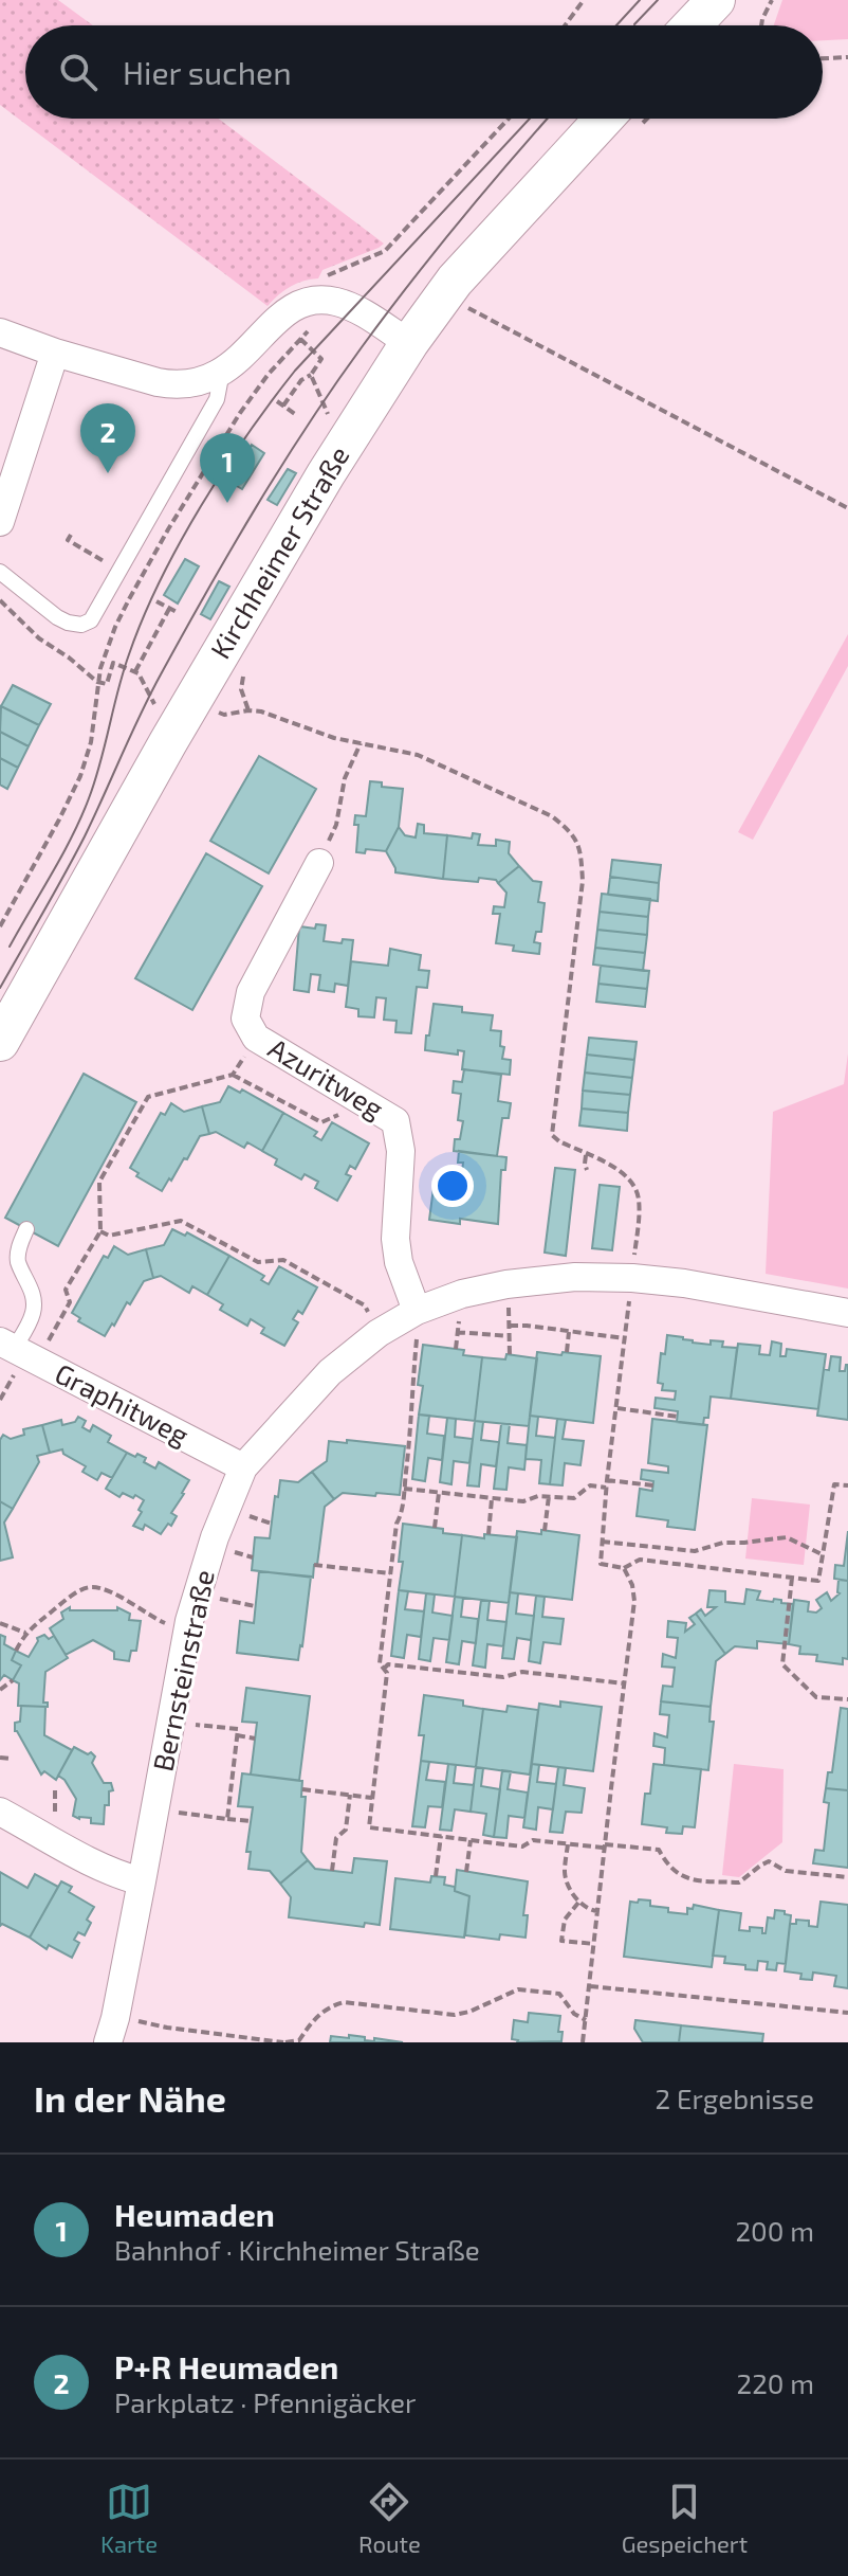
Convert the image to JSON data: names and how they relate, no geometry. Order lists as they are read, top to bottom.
{
  "streets": {
    "main road": ["Kirchheimer Straße"],
    "street": ["Azuritweg", "Graphitweg", "Bernsteinstraße"]
  },
  "crossings": [
    ["Azuritweg", "Bernsteinstraße"],
    ["Graphitweg", "Bernsteinstraße"]
  ],
  "page": {
    "search": "Hier suchen",
    "pins": ["2", "1"],
    "heading": ["In der Nähe", "2 Ergebnisse"],
    "list": [
      {
        "mark": "1",
        "name": "Heumaden",
        "note": "Bahnhof · Kirchheimer Straße",
        "value": "200 m"
      },
      {
        "mark": "2",
        "name": "P+R Heumaden",
        "note": "Parkplatz · Pfennigäcker",
        "value": "220 m"
      }
    ],
    "nav": ["Karte", "Route", "Gespeichert"]
  }
}
